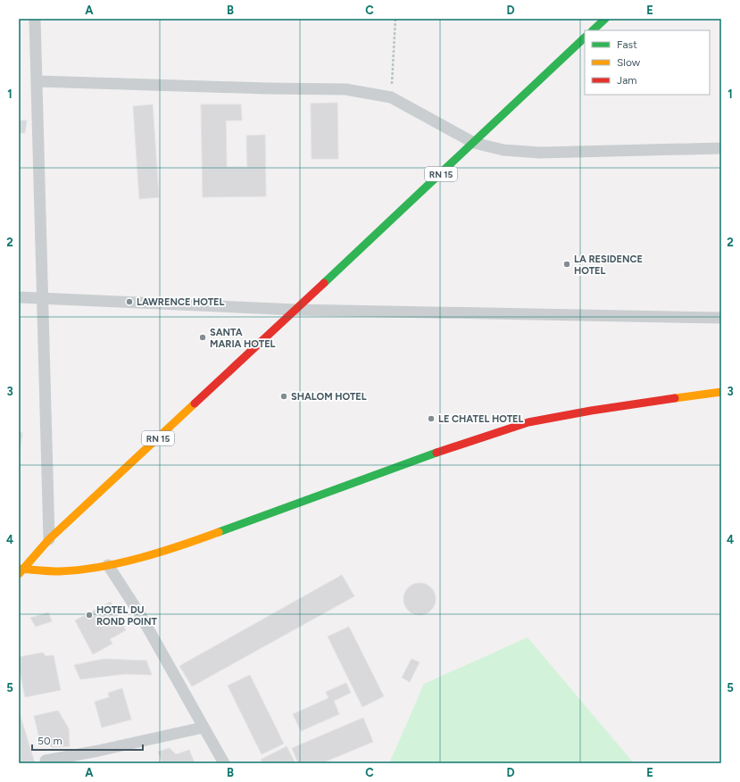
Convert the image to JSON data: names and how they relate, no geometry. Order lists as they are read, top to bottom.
{
  "streets": {
    "main road": ["RN 15"]
  },
  "places": [
    "LA RESIDENCE HOTEL",
    "LAWRENCE HOTEL",
    "SANTA MARIA HOTEL",
    "SHALOM HOTEL",
    "LE CHATEL HOTEL",
    "HOTEL DU ROND POINT"
  ],
  "legend": ["Fast", "Slow", "Jam"],
  "scale_bar": "50 m",
  "grid": {
    "columns": [
      "A",
      "B",
      "C",
      "D",
      "E"
    ],
    "rows": [
      "1",
      "2",
      "3",
      "4",
      "5"
    ]
  }
}
